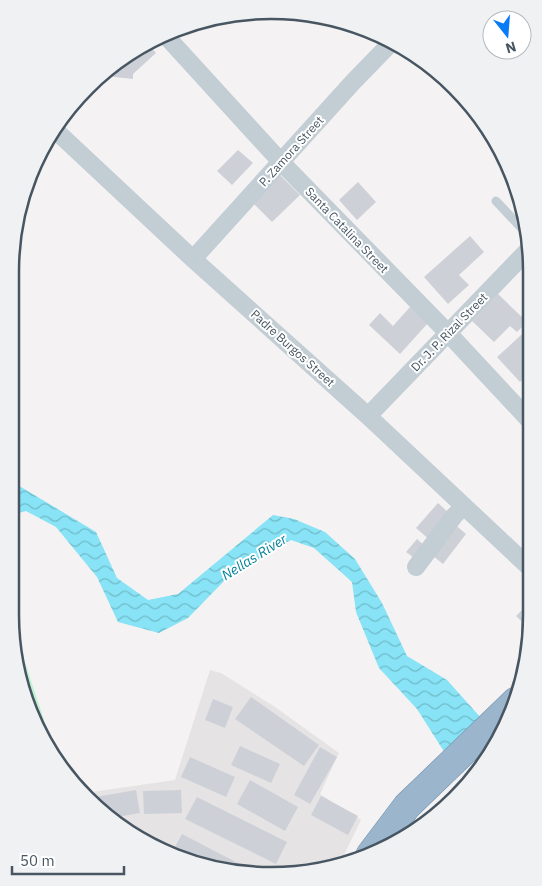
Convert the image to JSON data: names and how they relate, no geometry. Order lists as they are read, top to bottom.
{
  "streets": {
    "street": [
      "P. Zamora Street",
      "Santa Catalina Street",
      "Dr. J. P. Rizal Street",
      "Padre Burgos Street"
    ]
  },
  "crossings": [
    ["P. Zamora Street", "Santa Catalina Street"],
    ["P. Zamora Street", "Padre Burgos Street"],
    ["Santa Catalina Street", "Dr. J. P. Rizal Street"],
    ["Dr. J. P. Rizal Street", "Padre Burgos Street"]
  ],
  "water": ["Nellas River"],
  "scale_bar": "50 m",
  "north": "bottom"
}
